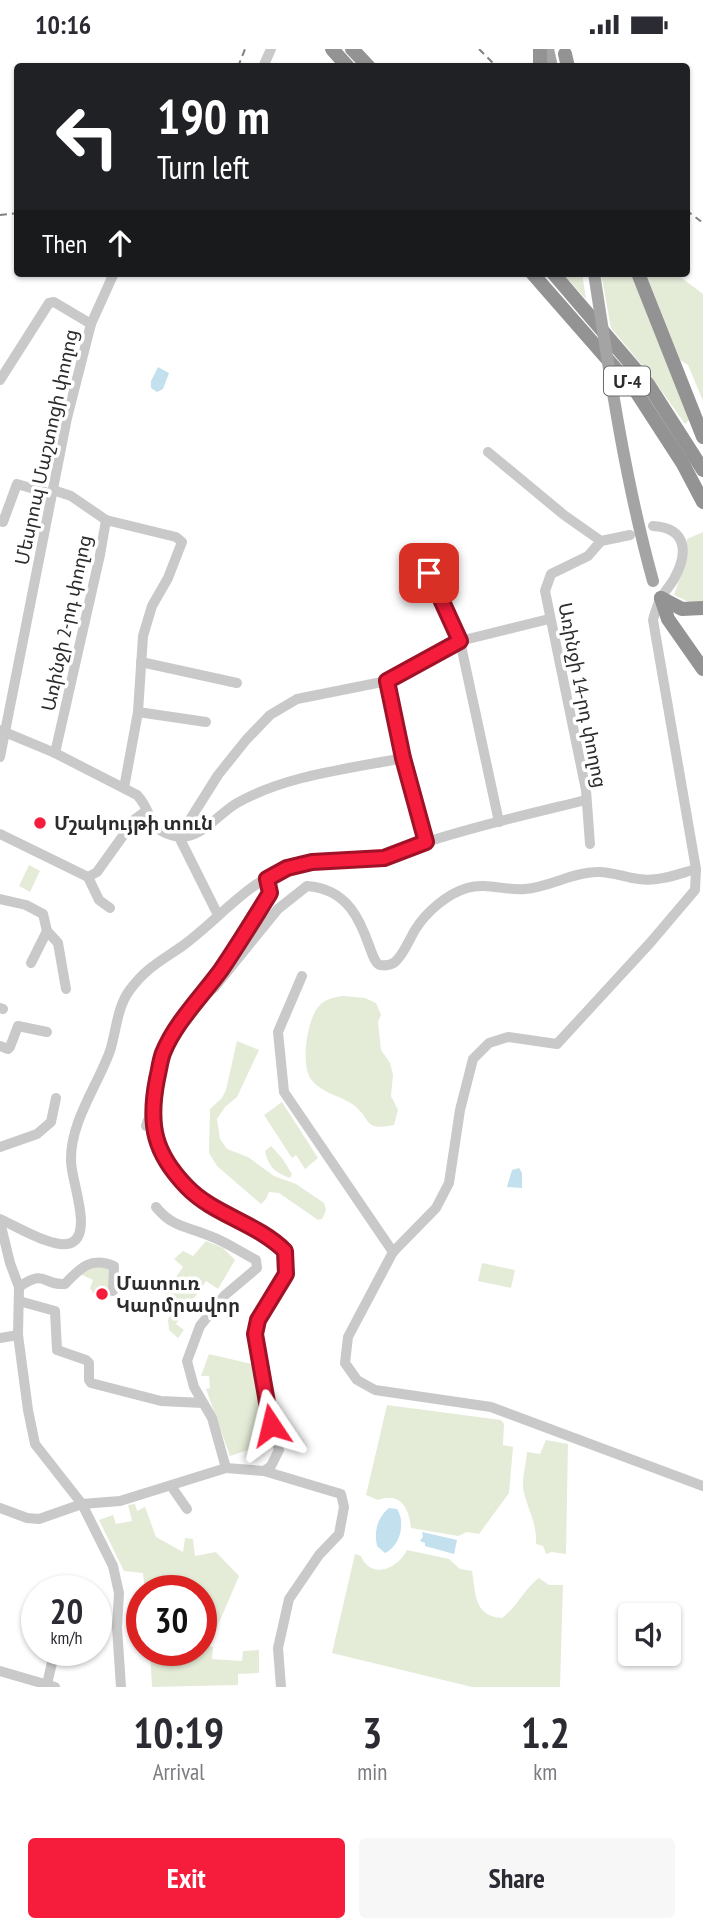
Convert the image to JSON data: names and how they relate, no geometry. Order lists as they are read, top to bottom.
{
  "streets": {
    "highway": ["Մ-4"],
    "street": ["Մեսրոպ Մաշտոցի փողոց", "Առինջի 2-րդ փողոց", "Առինջի 14-րդ փողոց"]
  },
  "crossings": [
    ["Մեսրոպ Մաշտոցի փողոց", "Առինջի 2-րդ փողոց"]
  ],
  "places": ["Մշակույթի տուն", "Մատուռ Կարմրավոր"],
  "page": {
    "status": "10:16",
    "turn": ["190 m", "Turn left"],
    "then": "Then",
    "speed": "20 km/h",
    "limit": "30",
    "eta": [
      "10:19",
      "Arrival",
      "3",
      "min",
      "1.2",
      "km"
    ],
    "buttons": ["Exit", "Share"]
  }
}
